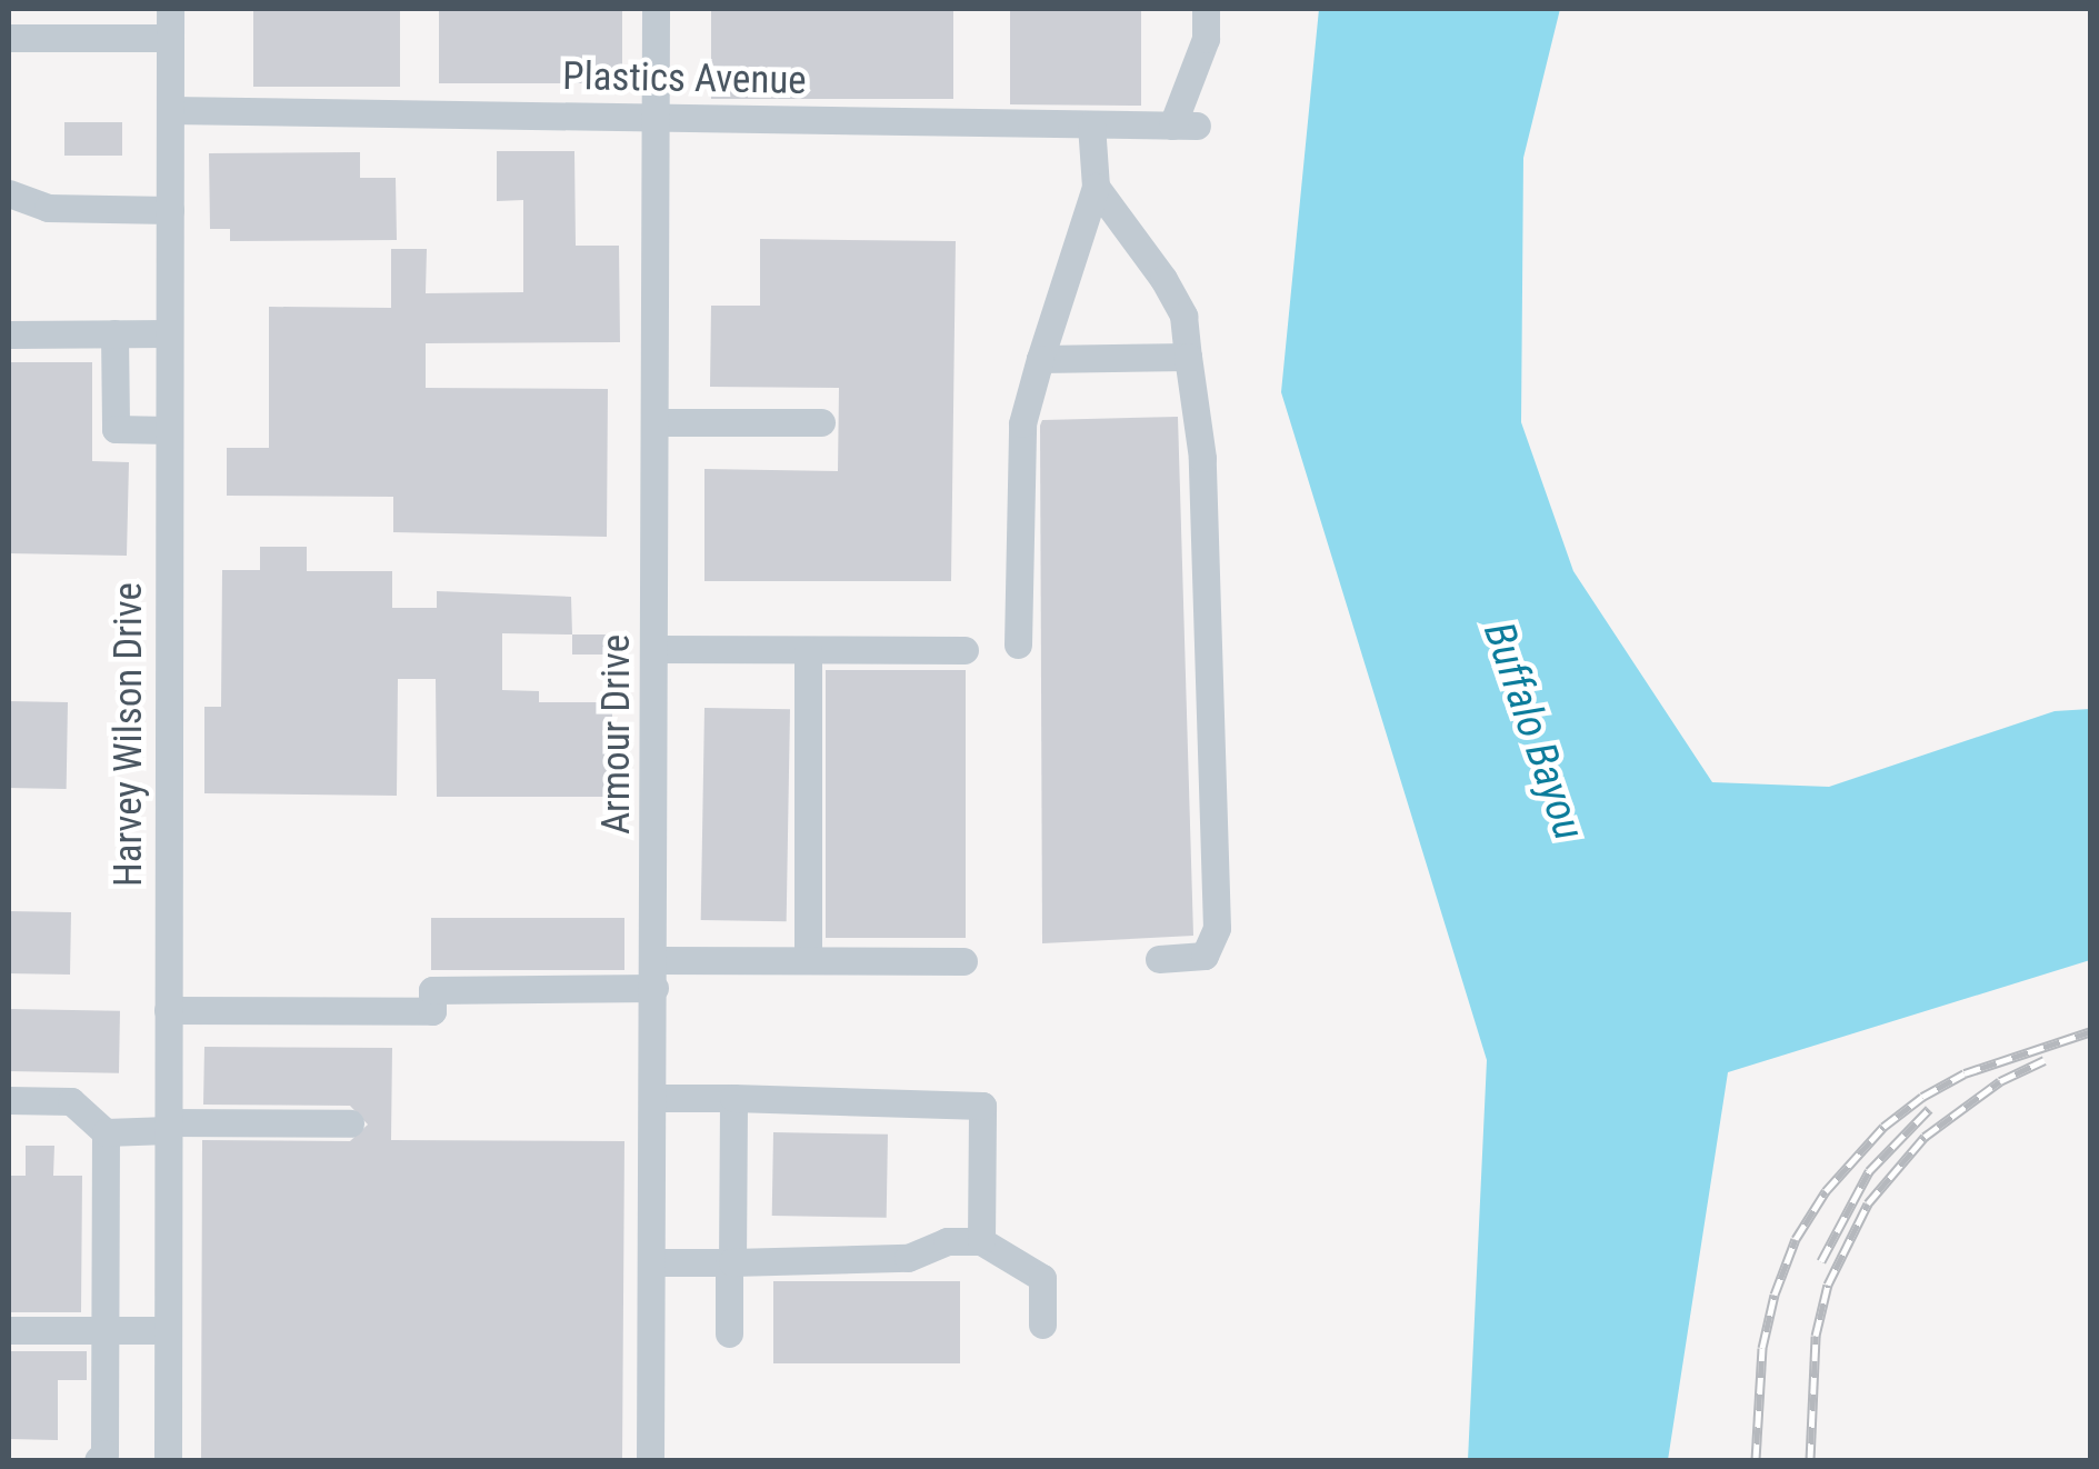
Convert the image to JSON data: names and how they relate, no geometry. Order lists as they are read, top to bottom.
{
  "streets": {
    "street": ["Plastics Avenue", "Harvey Wilson Drive", "Armour Drive"]
  },
  "crossings": [
    ["Plastics Avenue", "Harvey Wilson Drive"],
    ["Plastics Avenue", "Armour Drive"]
  ],
  "water": ["Buffalo Bayou"]
}
